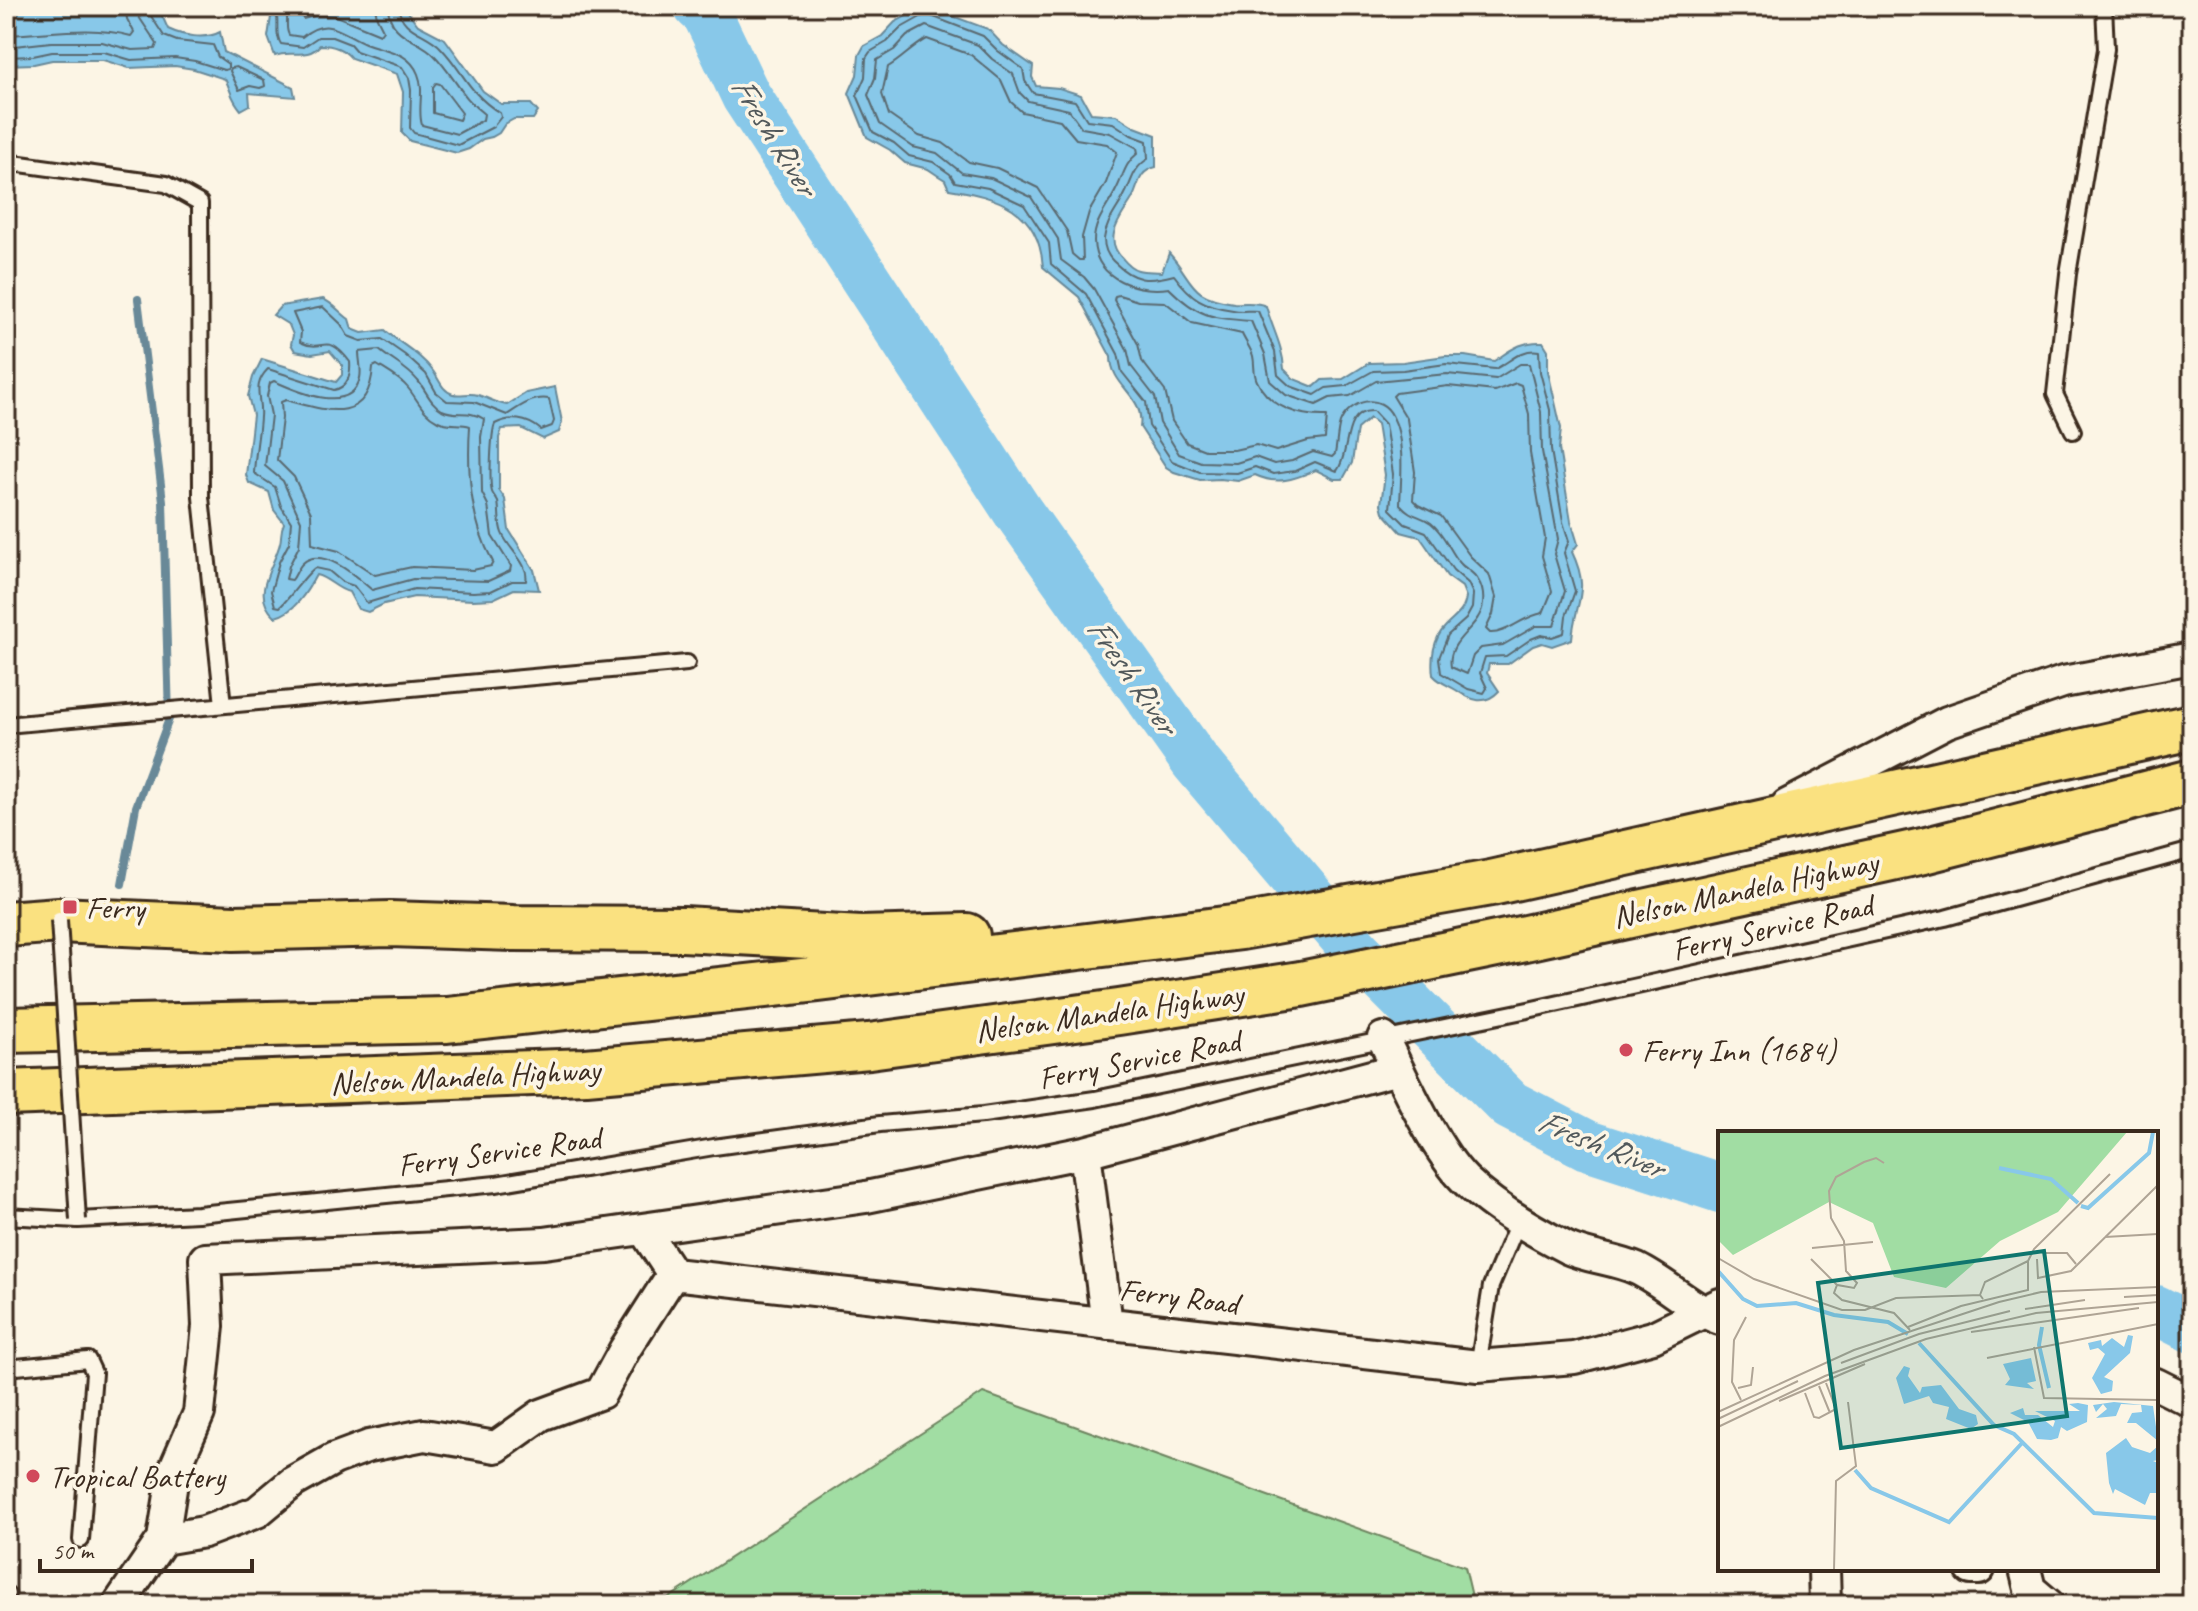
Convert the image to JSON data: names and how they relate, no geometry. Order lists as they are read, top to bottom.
{
  "streets": {
    "highway": ["Nelson Mandela Highway"],
    "street": ["Ferry Road"],
    "lane": ["Ferry Service Road"]
  },
  "water": ["Fresh River"],
  "places": {
    "transit": ["Ferry"],
    "other": ["Ferry Inn (1684)", "Tropical Battery"]
  },
  "scale_bar": "50 m"
}
